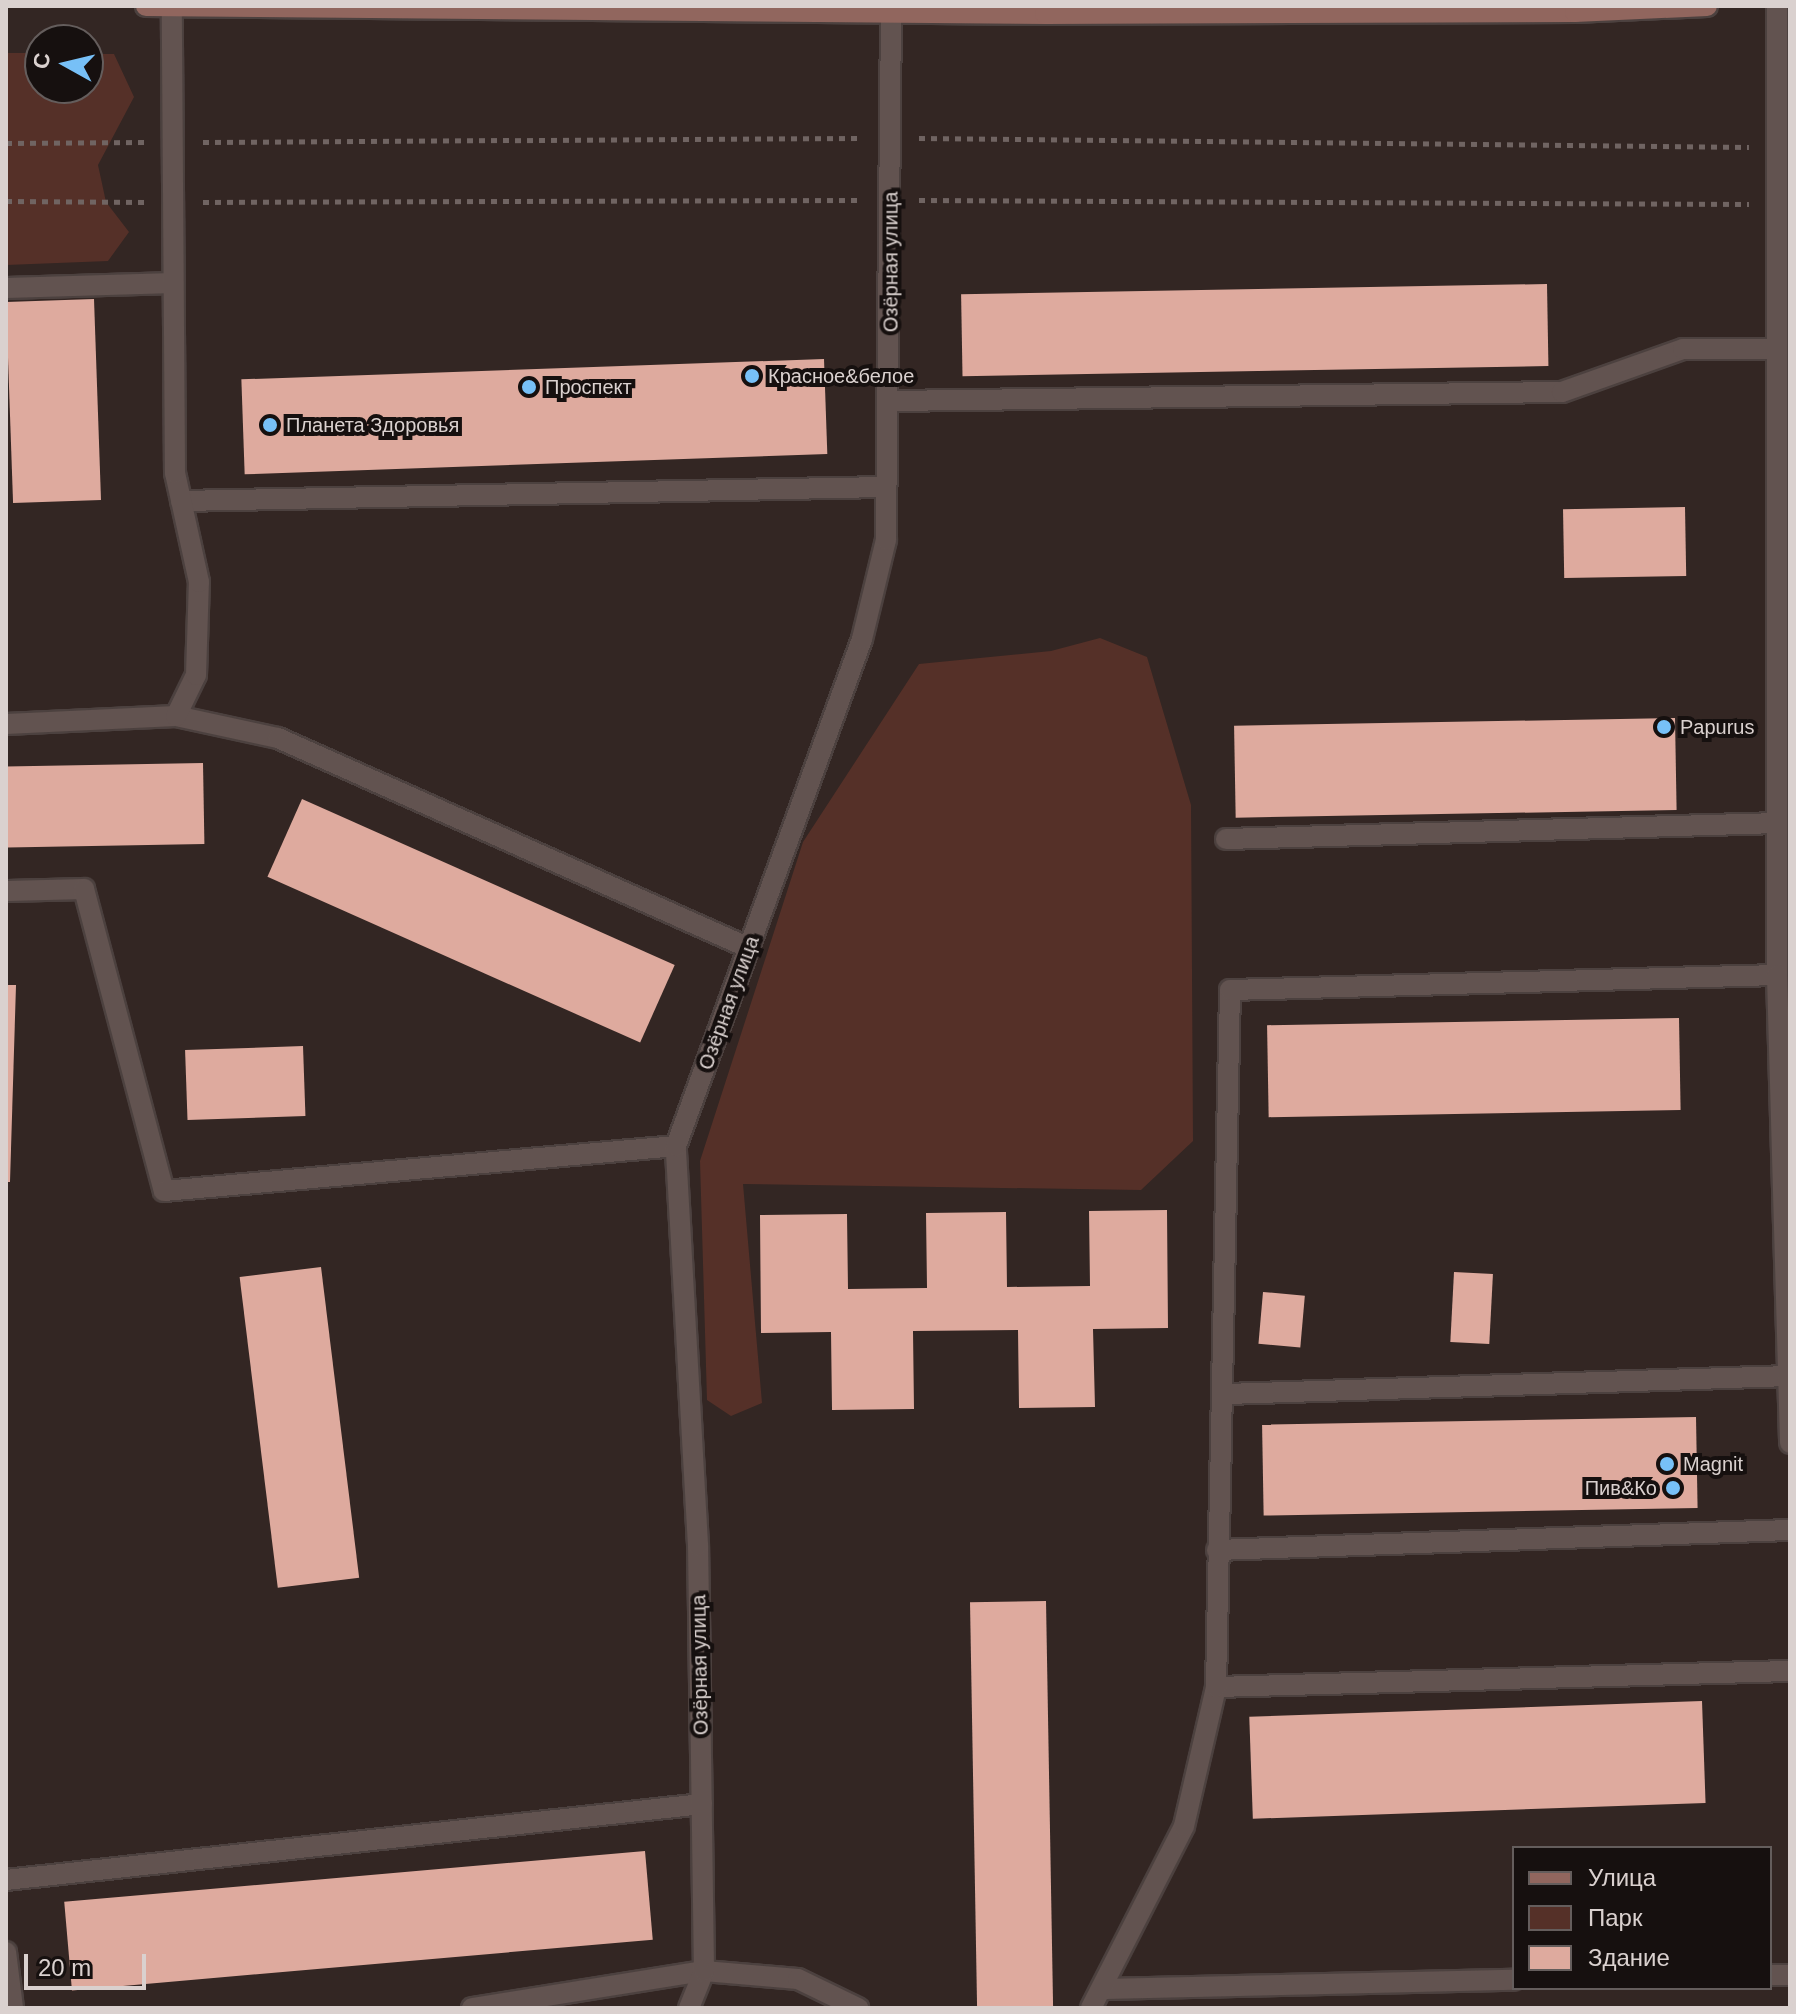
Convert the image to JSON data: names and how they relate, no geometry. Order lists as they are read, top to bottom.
{
  "streets": {
    "street": ["Озёрная улица"]
  },
  "places": [
    "Красное&белое",
    "Проспект",
    "Планета Здоровья",
    "Papurus",
    "Magnit",
    "Пив&Ко"
  ],
  "legend": ["Улица", "Парк", "Здание"],
  "scale_bar": "20 m",
  "north": "left"
}
